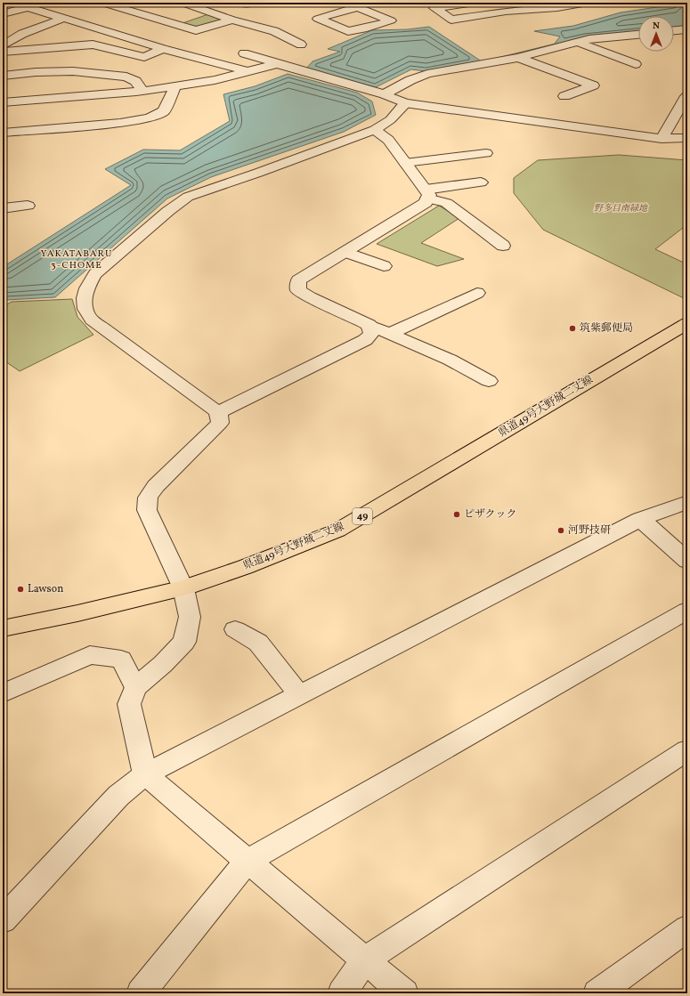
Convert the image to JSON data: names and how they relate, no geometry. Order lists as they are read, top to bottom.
{
  "streets": {
    "main road": ["県道49号大野城二丈線", "49"]
  },
  "districts": ["YAKATABARU 3-CHOME"],
  "parks": ["野多目南緑地"],
  "places": [
    "筑紫郵便局",
    "ピザクック",
    "河野技研",
    "Lawson"
  ],
  "north": "top"
}
